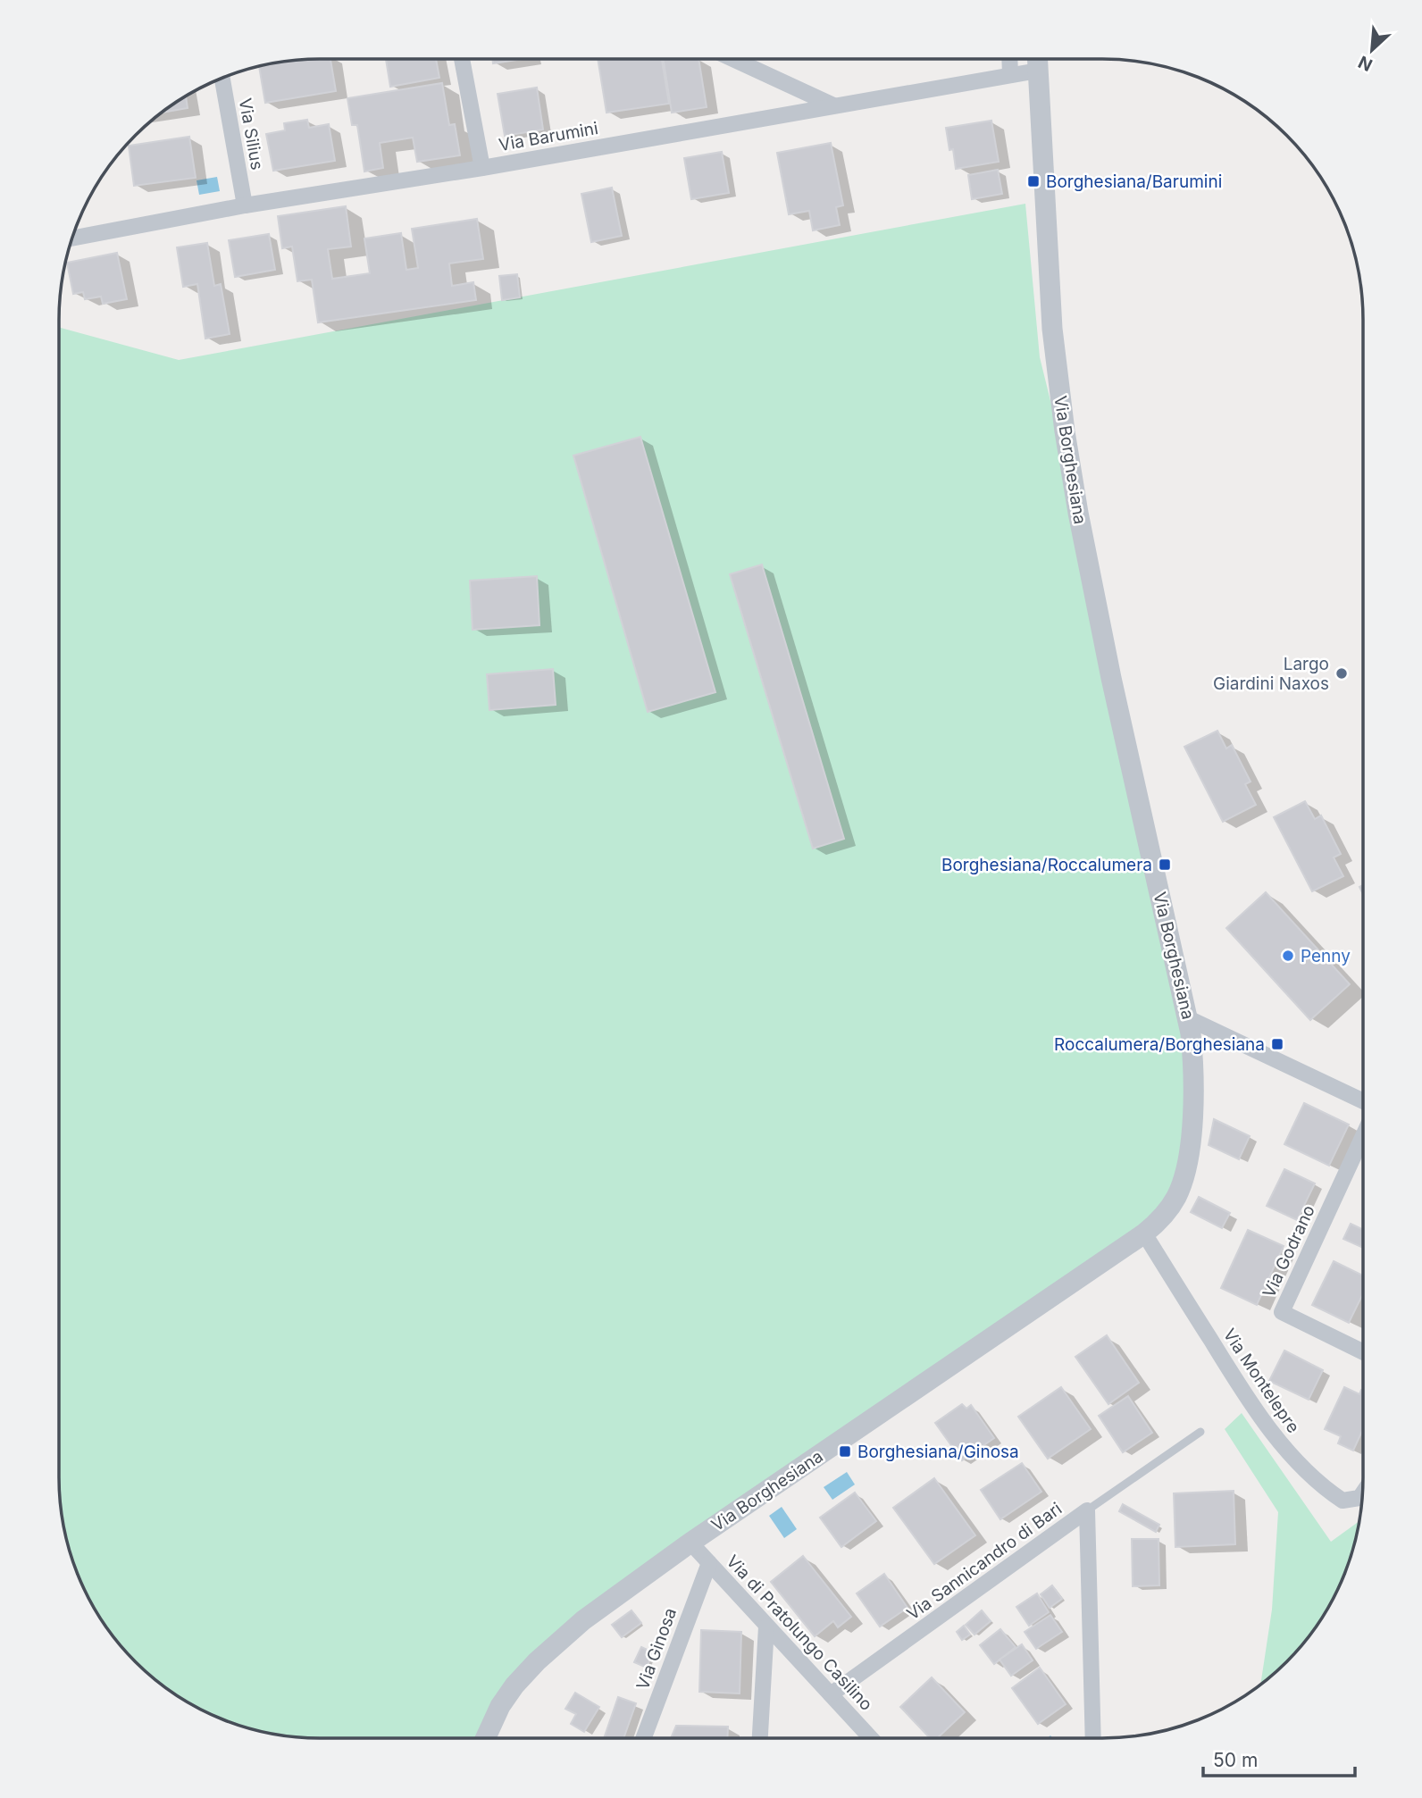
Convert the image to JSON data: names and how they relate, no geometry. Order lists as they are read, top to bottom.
{
  "streets": {
    "street": [
      "Via Silius",
      "Via Barumini",
      "Via Borghesiana",
      "Via Godrano",
      "Via Montelepre",
      "Via Sannicandro di Bari",
      "Via di Pratolungo Casilino",
      "Via Ginosa"
    ]
  },
  "crossings": [
    ["Via Silius", "Via Barumini"],
    ["Via Barumini", "Via Borghesiana"],
    ["Via Borghesiana", "Via Montelepre"],
    ["Via Borghesiana", "Via di Pratolungo Casilino"],
    ["Via Sannicandro di Bari", "Via di Pratolungo Casilino"],
    ["Via di Pratolungo Casilino", "Via Ginosa"]
  ],
  "places": {
    "transit": [
      "Borghesiana/Barumini",
      "Borghesiana/Roccalumera",
      "Roccalumera/Borghesiana",
      "Borghesiana/Ginosa"
    ],
    "other": ["Largo Giardini Naxos", "Penny"]
  },
  "scale_bar": "50 m",
  "north": "bottom left"
}
